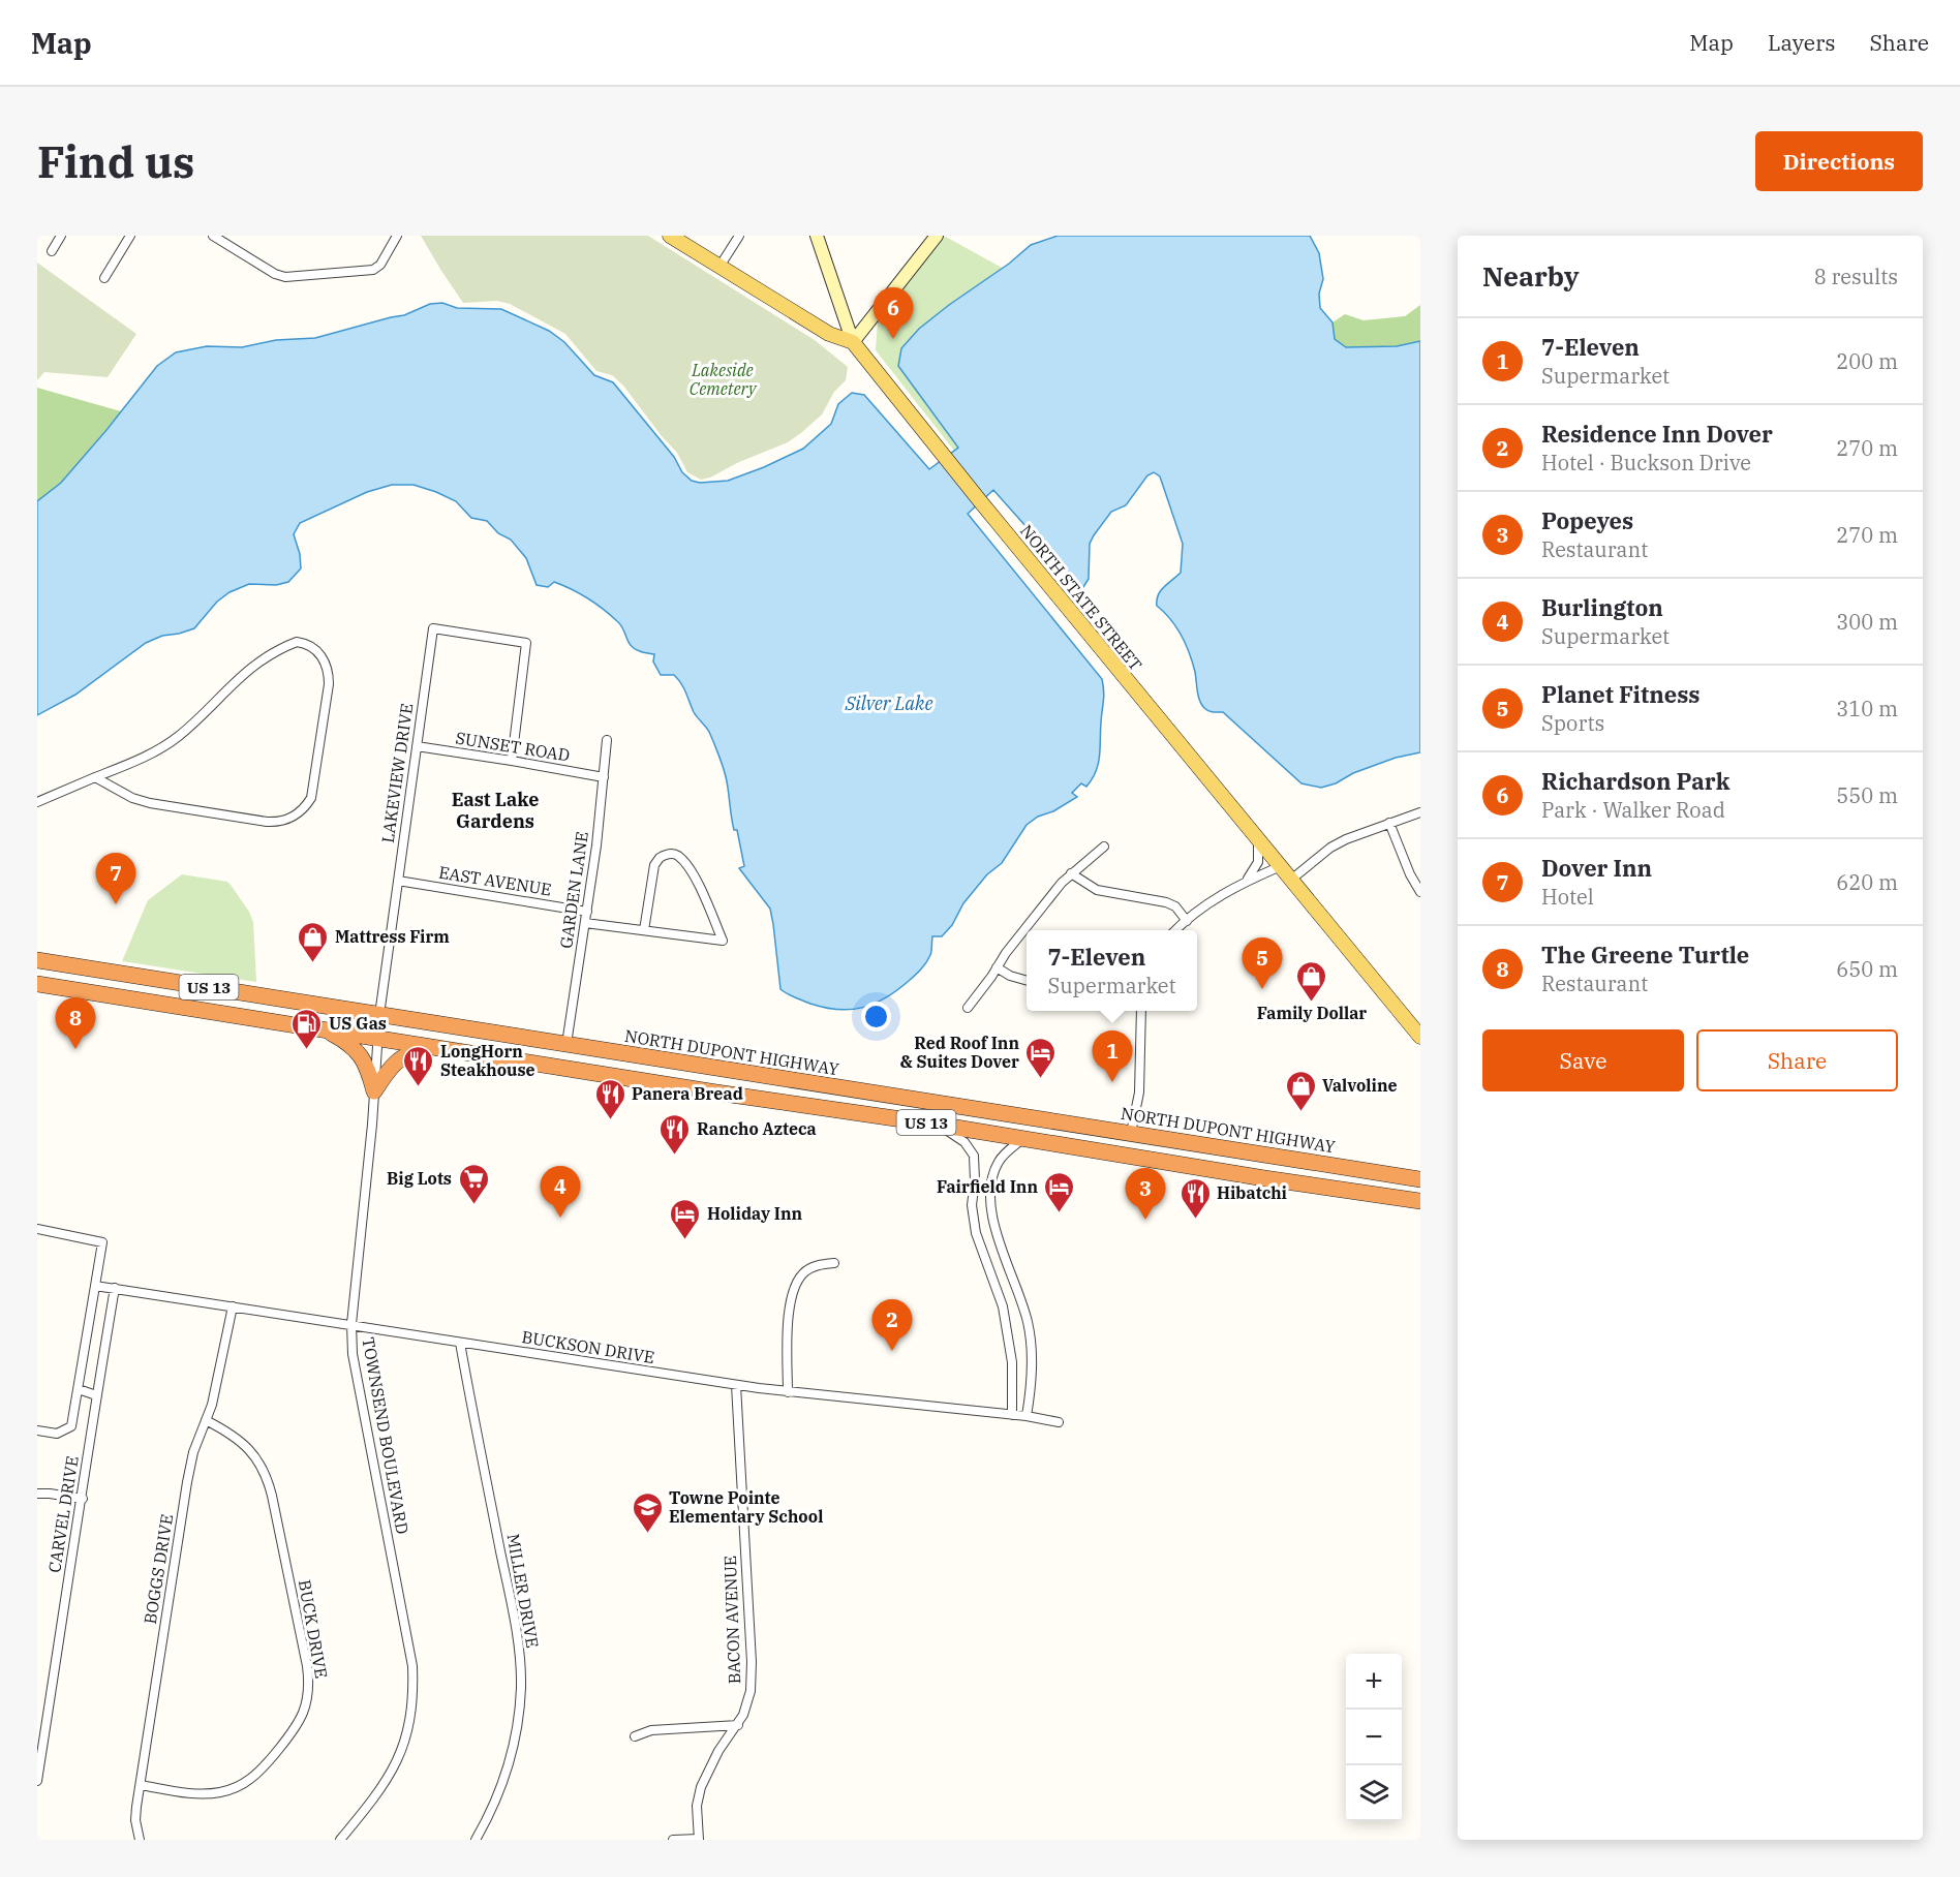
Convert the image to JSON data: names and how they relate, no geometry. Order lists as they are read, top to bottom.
{
  "streets": {
    "highway": ["US 13", "NORTH DUPONT HIGHWAY"],
    "main road": ["NORTH STATE STREET"],
    "street": [
      "SUNSET ROAD",
      "LAKEVIEW DRIVE",
      "EAST AVENUE",
      "GARDEN LANE",
      "BUCKSON DRIVE",
      "TOWNSEND BOULEVARD",
      "CARVEL DRIVE",
      "BOGGS DRIVE",
      "MILLER DRIVE",
      "BACON AVENUE",
      "BUCK DRIVE"
    ]
  },
  "crossings": [
    ["SUNSET ROAD", "LAKEVIEW DRIVE"],
    ["SUNSET ROAD", "GARDEN LANE"],
    ["LAKEVIEW DRIVE", "EAST AVENUE"],
    ["LAKEVIEW DRIVE", "NORTH DUPONT HIGHWAY"],
    ["LAKEVIEW DRIVE", "TOWNSEND BOULEVARD"],
    ["EAST AVENUE", "GARDEN LANE"],
    ["GARDEN LANE", "NORTH DUPONT HIGHWAY"],
    ["US 13", "TOWNSEND BOULEVARD"],
    ["NORTH DUPONT HIGHWAY", "TOWNSEND BOULEVARD"],
    ["BUCKSON DRIVE", "TOWNSEND BOULEVARD"],
    ["BUCKSON DRIVE", "CARVEL DRIVE"],
    ["BUCKSON DRIVE", "BOGGS DRIVE"],
    ["BUCKSON DRIVE", "MILLER DRIVE"],
    ["BUCKSON DRIVE", "BACON AVENUE"],
    ["BOGGS DRIVE", "BUCK DRIVE"]
  ],
  "districts": ["East Lake Gardens"],
  "water": ["Silver Lake"],
  "parks": ["Lakeside Cemetery"],
  "places": {
    "shop": ["Mattress Firm", "Family Dollar", "Valvoline"],
    "fuel station": ["US Gas"],
    "hotel": ["Red Roof Inn & Suites Dover", "Fairfield Inn", "Holiday Inn"],
    "restaurant": [
      "LongHorn Steakhouse",
      "Panera Bread",
      "Rancho Azteca",
      "Hibatchi"
    ],
    "supermarket": ["Big Lots"],
    "school or university": ["Towne Pointe Elementary School"]
  },
  "page": {
    "header": "Map",
    "nav": ["Map", "Layers", "Share"],
    "buttons": [
      "Directions",
      ["Save", "Share"]
    ],
    "title": "Find us",
    "heading": ["Nearby", "8 results"],
    "pins": [
      "6",
      "7",
      "5",
      "8",
      "1",
      "4",
      "3",
      "2"
    ],
    "list": [
      {
        "mark": "1",
        "name": "7-Eleven",
        "note": "Supermarket",
        "value": "200 m"
      },
      {
        "mark": "2",
        "name": "Residence Inn Dover",
        "note": "Hotel · Buckson Drive",
        "value": "270 m"
      },
      {
        "mark": "3",
        "name": "Popeyes",
        "note": "Restaurant",
        "value": "270 m"
      },
      {
        "mark": "4",
        "name": "Burlington",
        "note": "Supermarket",
        "value": "300 m"
      },
      {
        "mark": "5",
        "name": "Planet Fitness",
        "note": "Sports",
        "value": "310 m"
      },
      {
        "mark": "6",
        "name": "Richardson Park",
        "note": "Park · Walker Road",
        "value": "550 m"
      },
      {
        "mark": "7",
        "name": "Dover Inn",
        "note": "Hotel",
        "value": "620 m"
      },
      {
        "mark": "8",
        "name": "The Greene Turtle",
        "note": "Restaurant",
        "value": "650 m"
      }
    ],
    "popup": ["7-Eleven", "Supermarket"],
    "map_buttons": ["+", "−"]
  }
}
